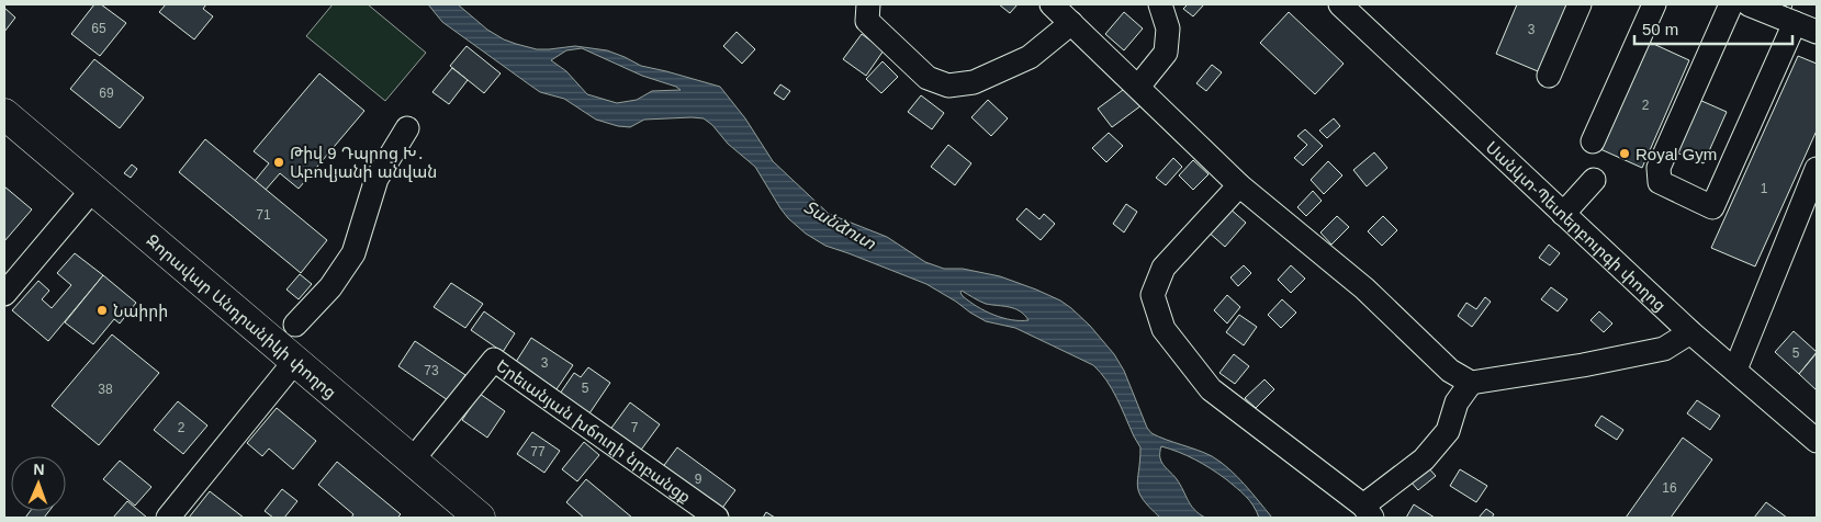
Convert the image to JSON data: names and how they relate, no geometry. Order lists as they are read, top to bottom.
{
  "streets": {
    "highway": ["Զորավար Անդրանիկի փողոց"],
    "street": ["Սանկտ-Պետերբուրգի փողոց", "Երեւանյան խճուղի նրբանցք"]
  },
  "crossings": [
    ["Զորավար Անդրանիկի փողոց", "Երեւանյան խճուղի նրբանցք"]
  ],
  "water": ["Տանձուտ"],
  "places": ["Royal Gym", "Թիվ 9 Դպրոց Խ․ Աբովյանի անվան", "Նաիրի"],
  "house_numbers": [
    "65",
    "3",
    "69",
    "2",
    "1",
    "71",
    "5",
    "3",
    "73",
    "5",
    "38",
    "2",
    "7",
    "77",
    "9",
    "16"
  ],
  "scale_bar": "50 m",
  "north": "top"
}
